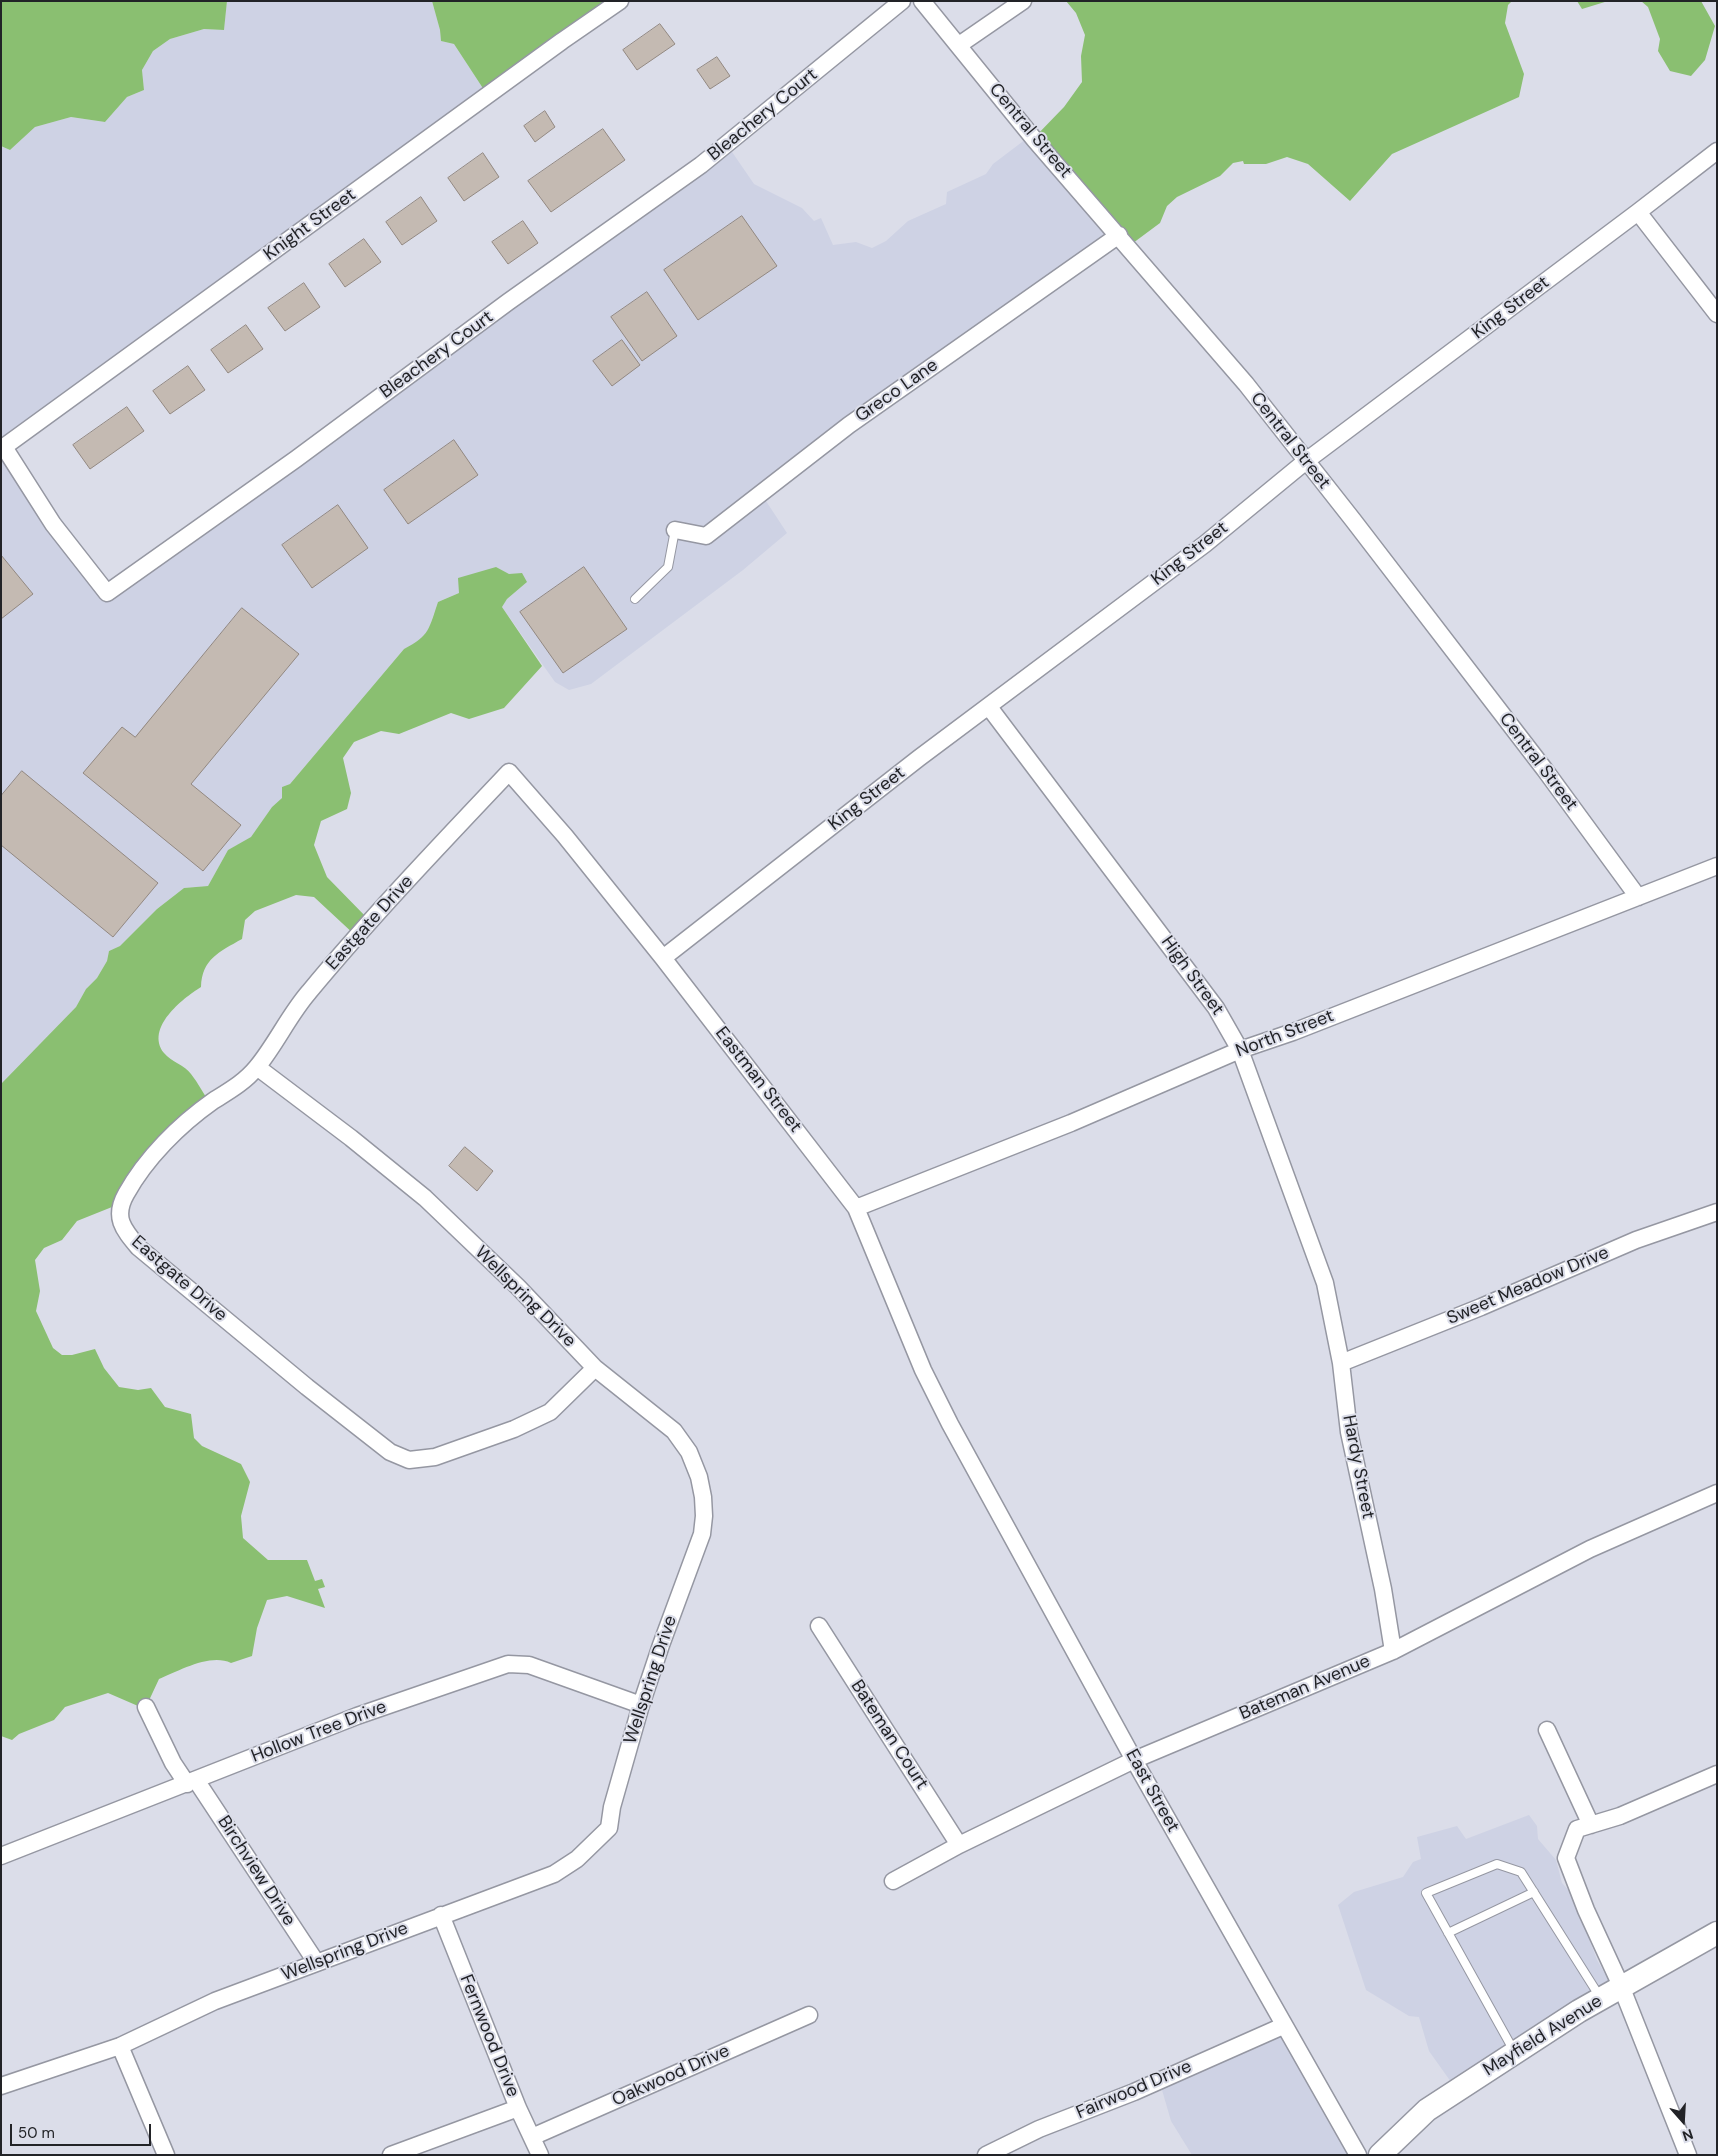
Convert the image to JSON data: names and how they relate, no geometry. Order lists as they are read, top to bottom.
{
  "streets": {
    "main road": ["Mayfield Avenue"],
    "street": [
      "Bleachery Court",
      "Central Street",
      "Knight Street",
      "King Street",
      "Greco Lane",
      "Eastgate Drive",
      "High Street",
      "North Street",
      "Eastman Street",
      "Sweet Meadow Drive",
      "Wellspring Drive",
      "Hardy Street",
      "Bateman Avenue",
      "Hollow Tree Drive",
      "Bateman Court",
      "East Street",
      "Birchview Drive",
      "Fernwood Drive",
      "Oakwood Drive",
      "Fairwood Drive"
    ]
  },
  "crossings": [
    ["Bleachery Court", "Knight Street"],
    ["Central Street", "King Street"],
    ["Central Street", "Greco Lane"],
    ["Central Street", "North Street"],
    ["King Street", "High Street"],
    ["King Street", "Eastman Street"],
    ["Eastgate Drive", "Eastman Street"],
    ["Eastgate Drive", "Wellspring Drive"],
    ["High Street", "North Street"],
    ["High Street", "Hardy Street"],
    ["North Street", "Eastman Street"],
    ["Eastman Street", "East Street"],
    ["Sweet Meadow Drive", "Hardy Street"],
    ["Wellspring Drive", "Hollow Tree Drive"],
    ["Wellspring Drive", "Birchview Drive"],
    ["Wellspring Drive", "Fernwood Drive"],
    ["Hardy Street", "Bateman Avenue"],
    ["Bateman Avenue", "Bateman Court"],
    ["Bateman Avenue", "East Street"],
    ["Hollow Tree Drive", "Birchview Drive"],
    ["East Street", "Fairwood Drive"],
    ["Fernwood Drive", "Oakwood Drive"]
  ],
  "scale_bar": "50 m",
  "north": "bottom"
}
